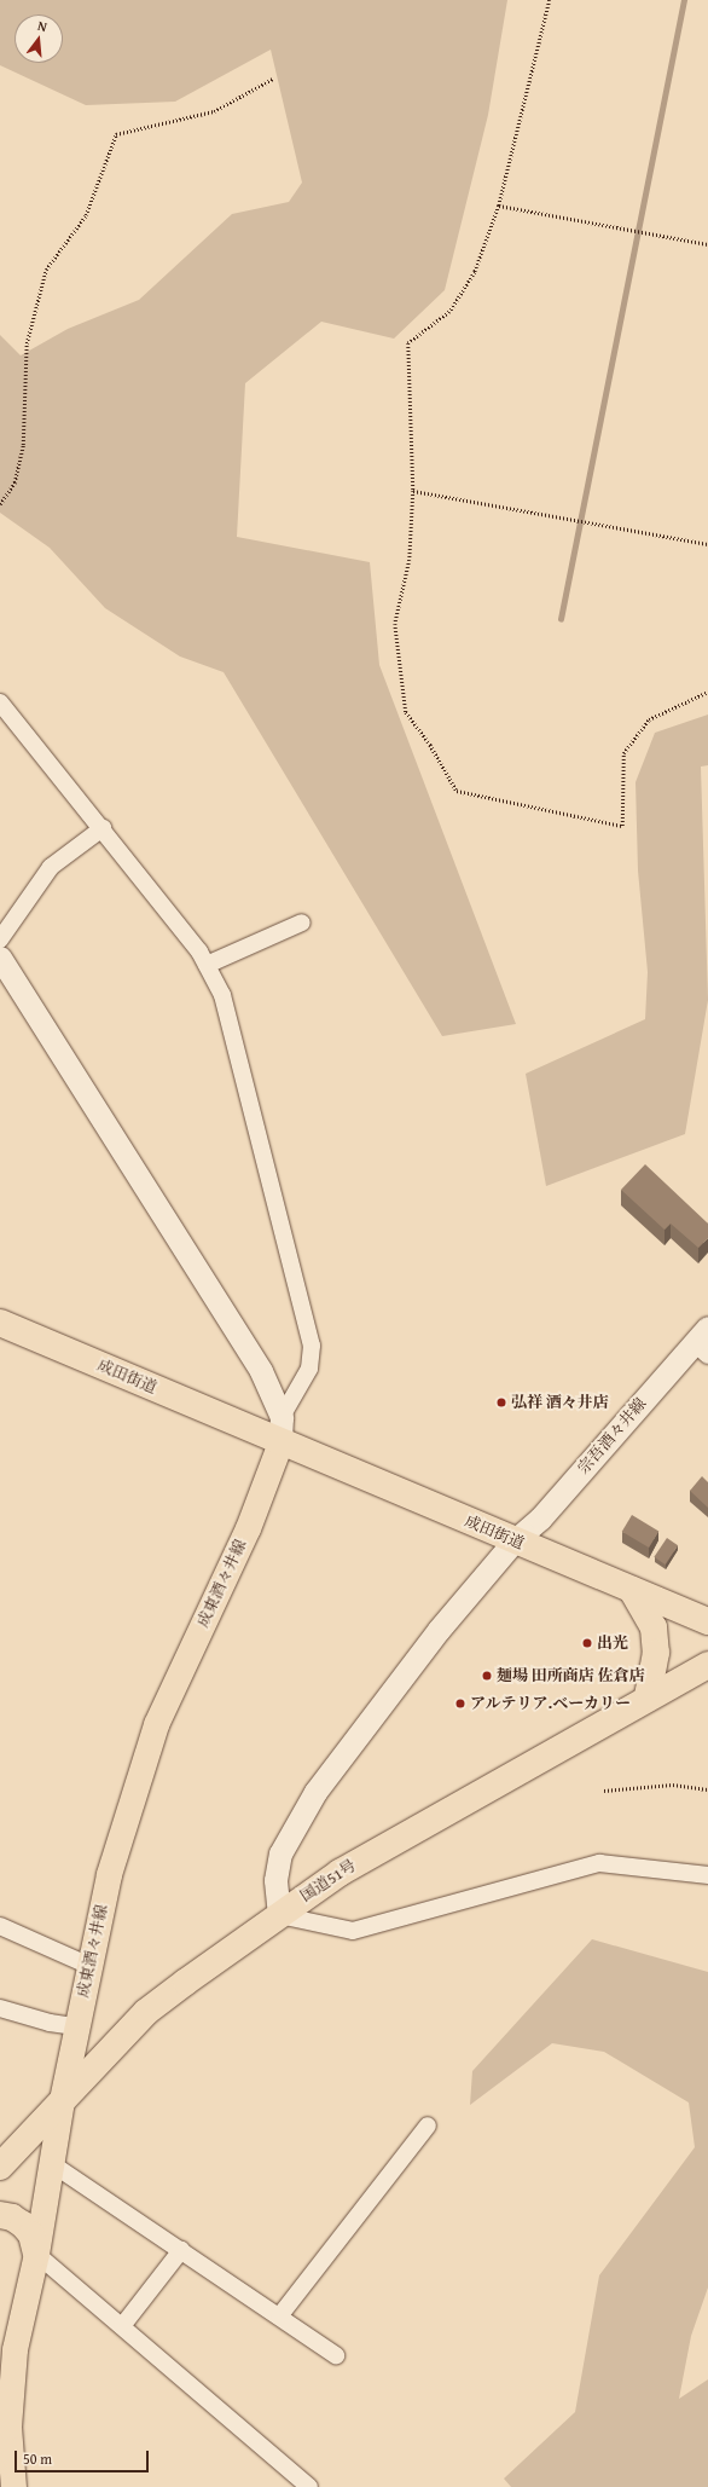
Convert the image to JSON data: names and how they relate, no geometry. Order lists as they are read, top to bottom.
{
  "streets": {
    "highway": ["成田街道", "国道51号"],
    "main road": ["成東酒々井線"],
    "street": ["宗吾酒々井線"]
  },
  "crossings": [
    ["成田街道", "宗吾酒々井線"],
    ["成田街道", "成東酒々井線"],
    ["宗吾酒々井線", "国道51号"],
    ["成東酒々井線", "国道51号"]
  ],
  "places": [
    "弘祥 酒々井店",
    "出光",
    "麺場 田所商店 佐倉店",
    "アルテリア.ベーカリー"
  ],
  "scale_bar": "50 m",
  "north": "top"
}
